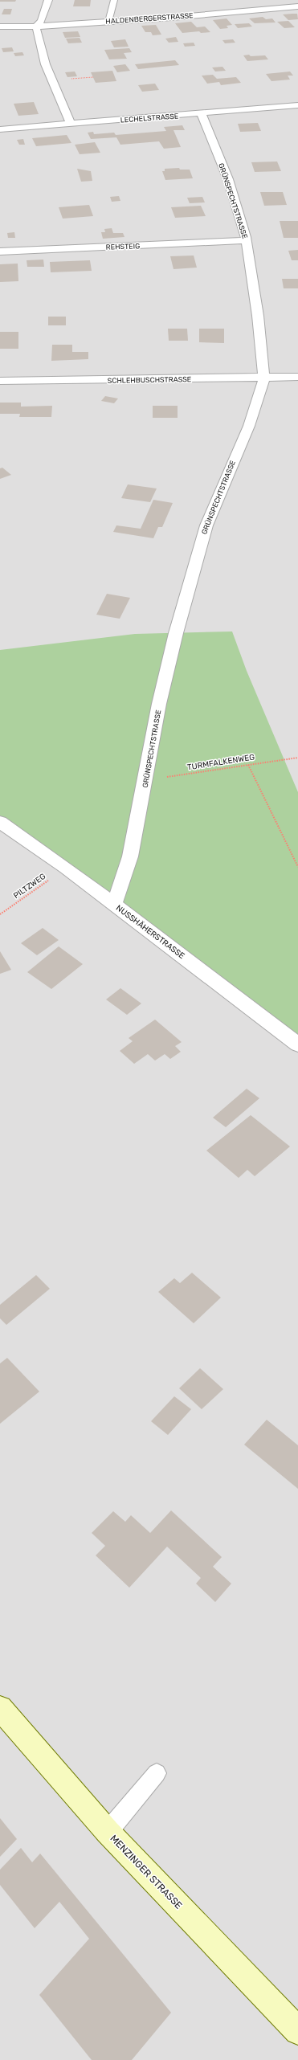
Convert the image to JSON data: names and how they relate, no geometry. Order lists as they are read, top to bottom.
{
  "streets": {
    "street": [
      "HALDENBERGERSTRASSE",
      "LECHELSTRASSE",
      "GRÜNSPECHTSTRASSE",
      "REHSTEIG",
      "SCHLEHBUSCHSTRASSE",
      "NUSSHÄHERSTRASSE",
      "MENZINGER STRASSE"
    ],
    "path": ["TURMFALKENWEG", "PILTZWEG"]
  },
  "crossings": [
    ["LECHELSTRASSE", "GRÜNSPECHTSTRASSE"],
    ["GRÜNSPECHTSTRASSE", "REHSTEIG"],
    ["GRÜNSPECHTSTRASSE", "SCHLEHBUSCHSTRASSE"],
    ["GRÜNSPECHTSTRASSE", "TURMFALKENWEG"],
    ["GRÜNSPECHTSTRASSE", "NUSSHÄHERSTRASSE"],
    ["PILTZWEG", "NUSSHÄHERSTRASSE"]
  ]
}
